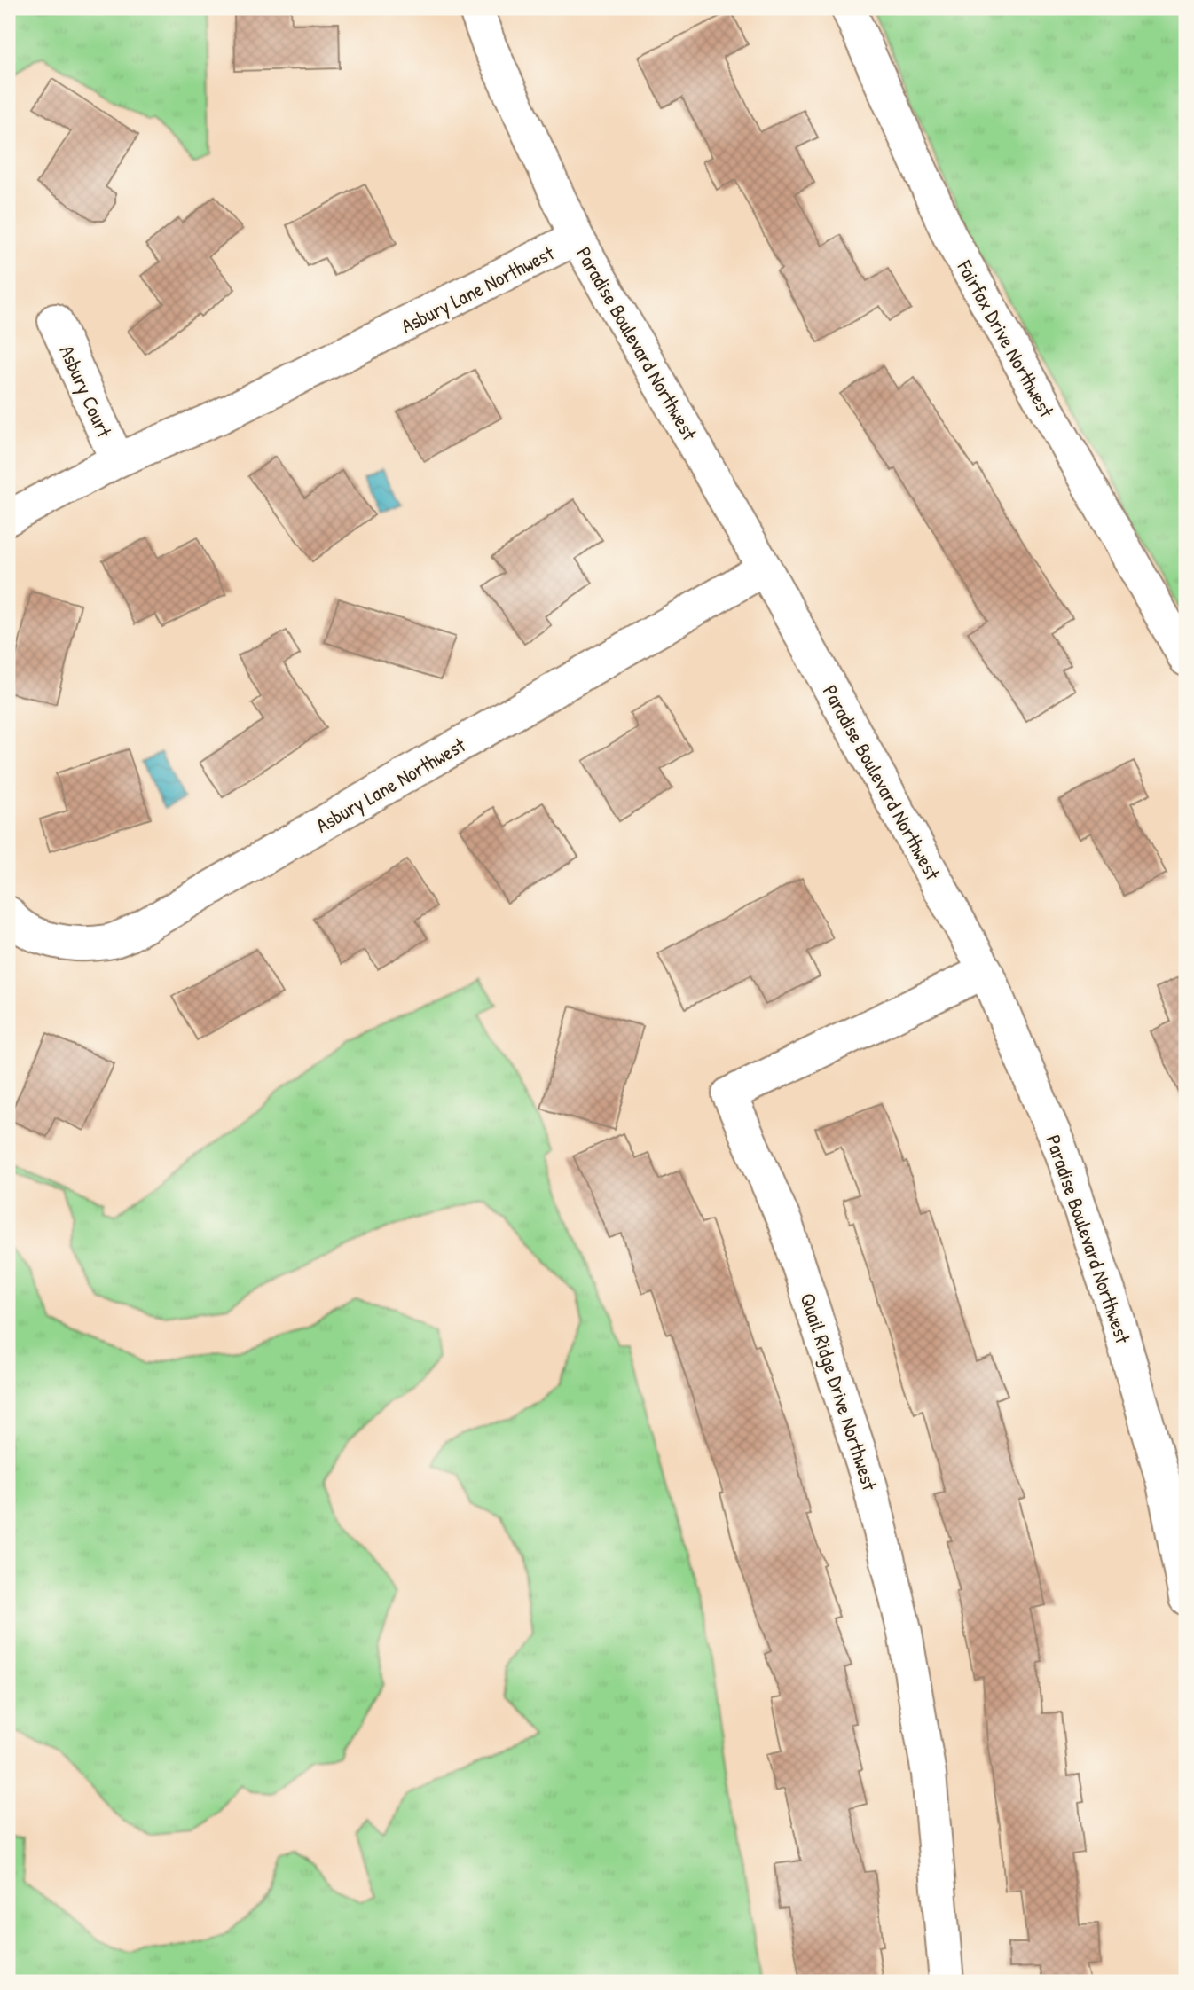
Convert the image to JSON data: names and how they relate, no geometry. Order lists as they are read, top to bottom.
{
  "streets": {
    "street": [
      "Asbury Lane Northwest",
      "Fairfax Drive Northwest",
      "Paradise Boulevard Northwest",
      "Asbury Court",
      "Quail Ridge Drive Northwest"
    ]
  },
  "crossings": [
    ["Asbury Lane Northwest", "Paradise Boulevard Northwest"],
    ["Asbury Lane Northwest", "Asbury Court"],
    ["Paradise Boulevard Northwest", "Quail Ridge Drive Northwest"]
  ]
}
